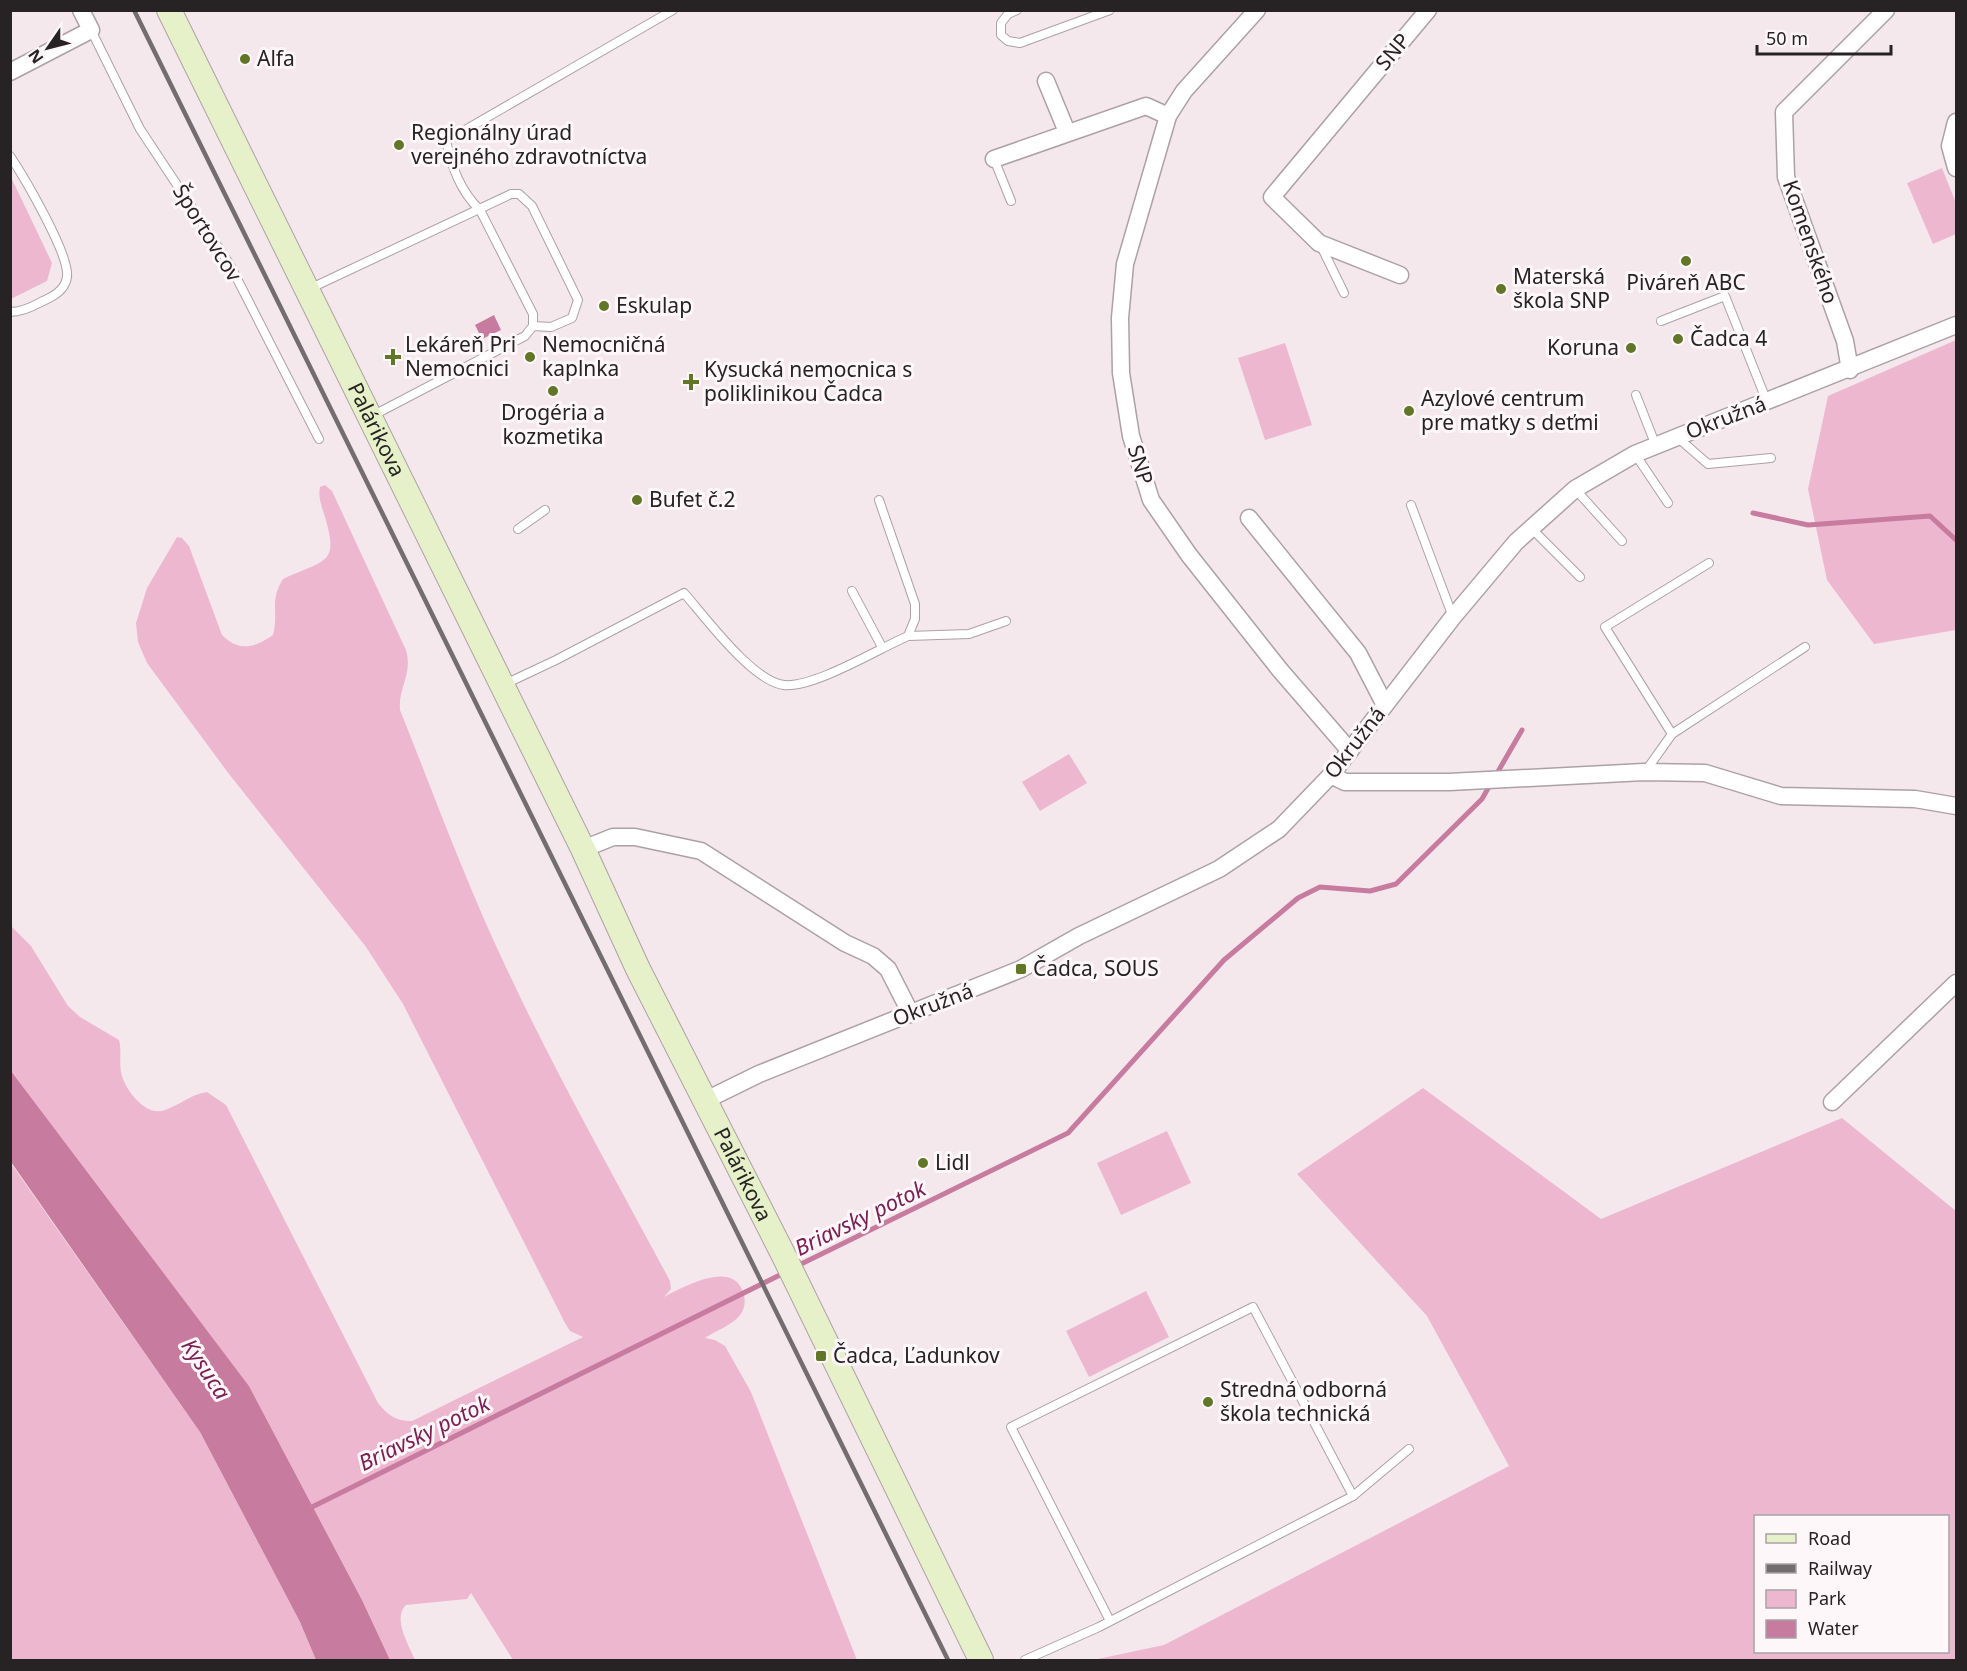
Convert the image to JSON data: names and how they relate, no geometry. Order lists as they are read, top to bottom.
{
  "streets": {
    "main road": ["Palárikova"],
    "street": [
      "SNP",
      "Športovcov",
      "Komenského",
      "Okružná"
    ]
  },
  "crossings": [
    ["SNP", "Okružná"],
    ["Komenského", "Okružná"],
    ["Okružná", "Palárikova"]
  ],
  "water": ["Briavsky potok", "Kysuca"],
  "places": {
    "other": [
      "Alfa",
      "Regionálny úrad verejného zdravotníctva",
      "Piváreň ABC",
      "Materská škola SNP",
      "Eskulap",
      "Čadca 4",
      "Koruna",
      "Nemocničná kaplnka",
      "Drogéria a kozmetika",
      "Azylové centrum pre matky s deťmi",
      "Bufet č.2",
      "Lidl",
      "Stredná odborná škola technická"
    ],
    "health": ["Lekáreň Pri Nemocnici", "Kysucká nemocnica s poliklinikou Čadca"],
    "transit": ["Čadca, SOUS", "Čadca, Ľadunkov"]
  },
  "legend": [
    "Road",
    "Railway",
    "Park",
    "Water"
  ],
  "scale_bar": "50 m",
  "north": "bottom left"
}
